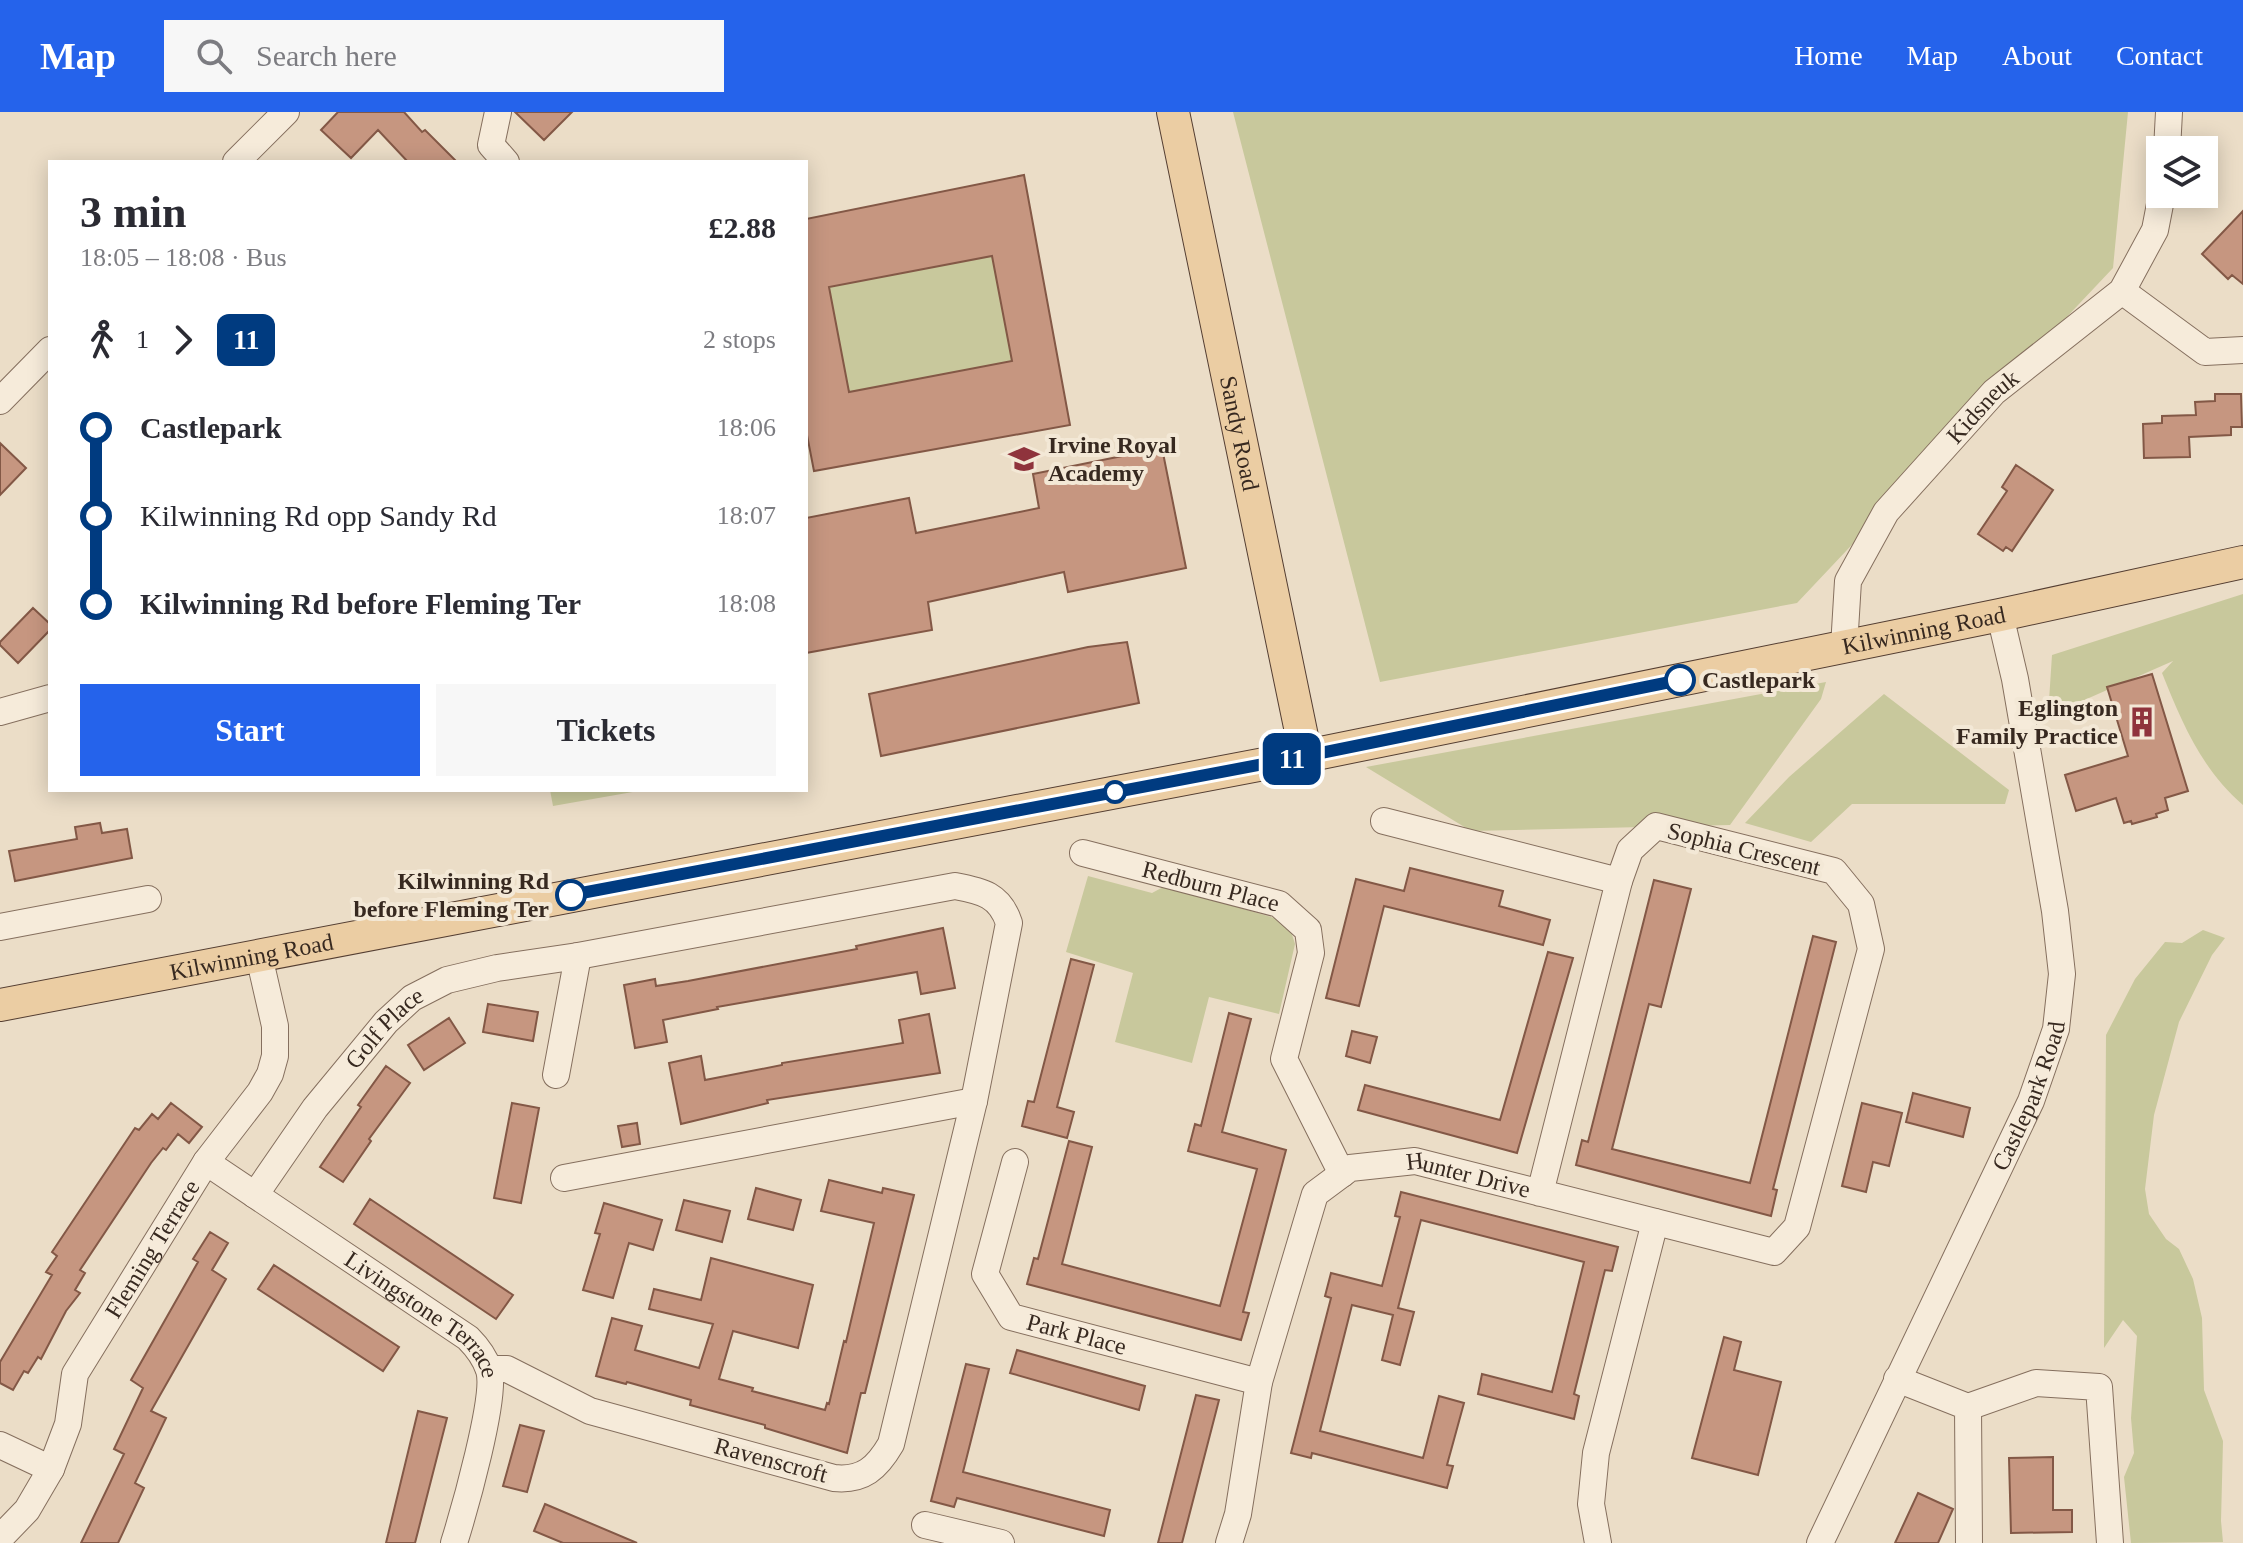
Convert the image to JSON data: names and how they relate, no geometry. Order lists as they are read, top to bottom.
{
  "streets": {
    "main road": ["Sandy Road", "Kilwinning Road"],
    "street": [
      "Kidsneuk",
      "Sophia Crescent",
      "Redburn Place",
      "Golf Place",
      "Castlepark Road",
      "Hunter Drive",
      "Fleming Terrace",
      "Livingstone Terrace",
      "Park Place",
      "Ravenscroft"
    ]
  },
  "crossings": [
    ["Kidsneuk", "Kilwinning Road"],
    ["Sandy Road", "Kilwinning Road"],
    ["Kilwinning Road", "Castlepark Road"],
    ["Kilwinning Road", "Fleming Terrace"],
    ["Sophia Crescent", "Hunter Drive"],
    ["Redburn Place", "Hunter Drive"],
    ["Golf Place", "Livingstone Terrace"],
    ["Golf Place", "Ravenscroft"],
    ["Hunter Drive", "Park Place"],
    ["Fleming Terrace", "Livingstone Terrace"],
    ["Livingstone Terrace", "Ravenscroft"]
  ],
  "places": {
    "school or university": ["Irvine Royal Academy"],
    "other": ["Castlepark", "Kilwinning Rd before Fleming Ter"],
    "building": ["Eglington Family Practice"]
  },
  "lines": ["bus line 11"],
  "page": {
    "header": "Map",
    "search": "Search here",
    "nav": [
      "Home",
      "Map",
      "About",
      "Contact"
    ],
    "on_map": "11",
    "heading": ["3 min", "18:05 – 18:08 · Bus", "£2.88"],
    "legs": ["1", "11", "2 stops"],
    "list": [
      {
        "name": "Castlepark",
        "value": "18:06"
      },
      {
        "name": "Kilwinning Rd opp Sandy Rd",
        "value": "18:07"
      },
      {
        "name": "Kilwinning Rd before Fleming Ter",
        "value": "18:08"
      }
    ],
    "buttons": ["Start", "Tickets"]
  }
}
